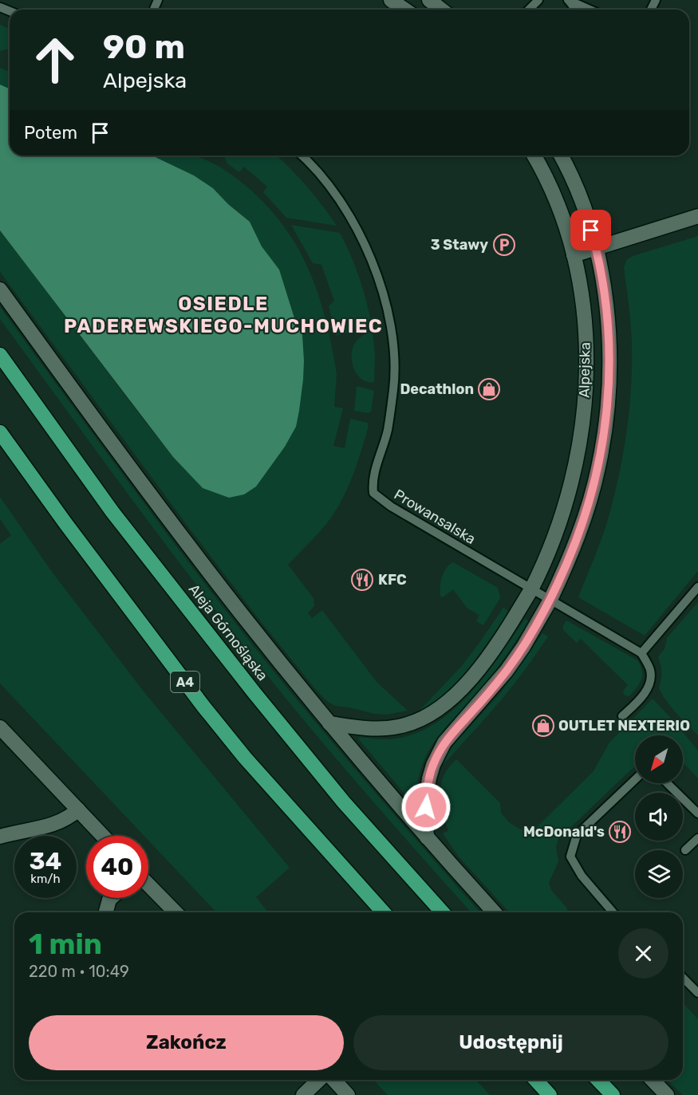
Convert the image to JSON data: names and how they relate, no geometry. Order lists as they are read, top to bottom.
{
  "streets": {
    "highway": ["Aleja Górnośląska", "A4"],
    "street": ["Alpejska"],
    "lane": ["Prowansalska"]
  },
  "crossings": [
    ["Alpejska", "Prowansalska"]
  ],
  "districts": ["OSIEDLE PADEREWSKIEGO-MUCHOWIEC"],
  "places": {
    "parking": ["3 Stawy"],
    "shop": ["Decathlon", "OUTLET NEXTERIO"],
    "restaurant": ["KFC", "McDonald's"]
  },
  "north": "bottom left",
  "page": {
    "turn": ["90 m", "Alpejska"],
    "then": "Potem",
    "speed": "34 km/h",
    "limit": "40",
    "heading": ["1 min", "220 m · 10:49"],
    "buttons": ["Zakończ", "Udostępnij"]
  }
}
